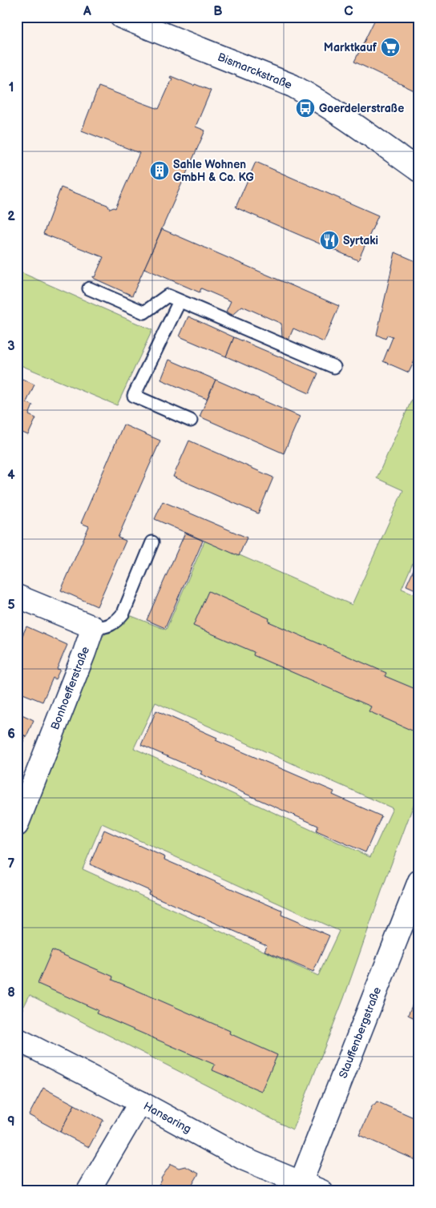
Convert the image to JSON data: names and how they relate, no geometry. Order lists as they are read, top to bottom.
{
  "streets": {
    "street": [
      "Bismarckstraße",
      "Bonhoefferstraße",
      "Stauffenbergstraße",
      "Hansaring"
    ]
  },
  "crossings": [
    ["Stauffenbergstraße", "Hansaring"]
  ],
  "places": {
    "supermarket": ["Marktkauf"],
    "bus stop": ["Goerdelerstraße"],
    "building": ["Sahle Wohnen GmbH & Co. KG"],
    "restaurant": ["Syrtaki"]
  },
  "grid": {
    "columns": ["A", "B", "C"],
    "rows": [
      "1",
      "2",
      "3",
      "4",
      "5",
      "6",
      "7",
      "8",
      "9"
    ]
  }
}
